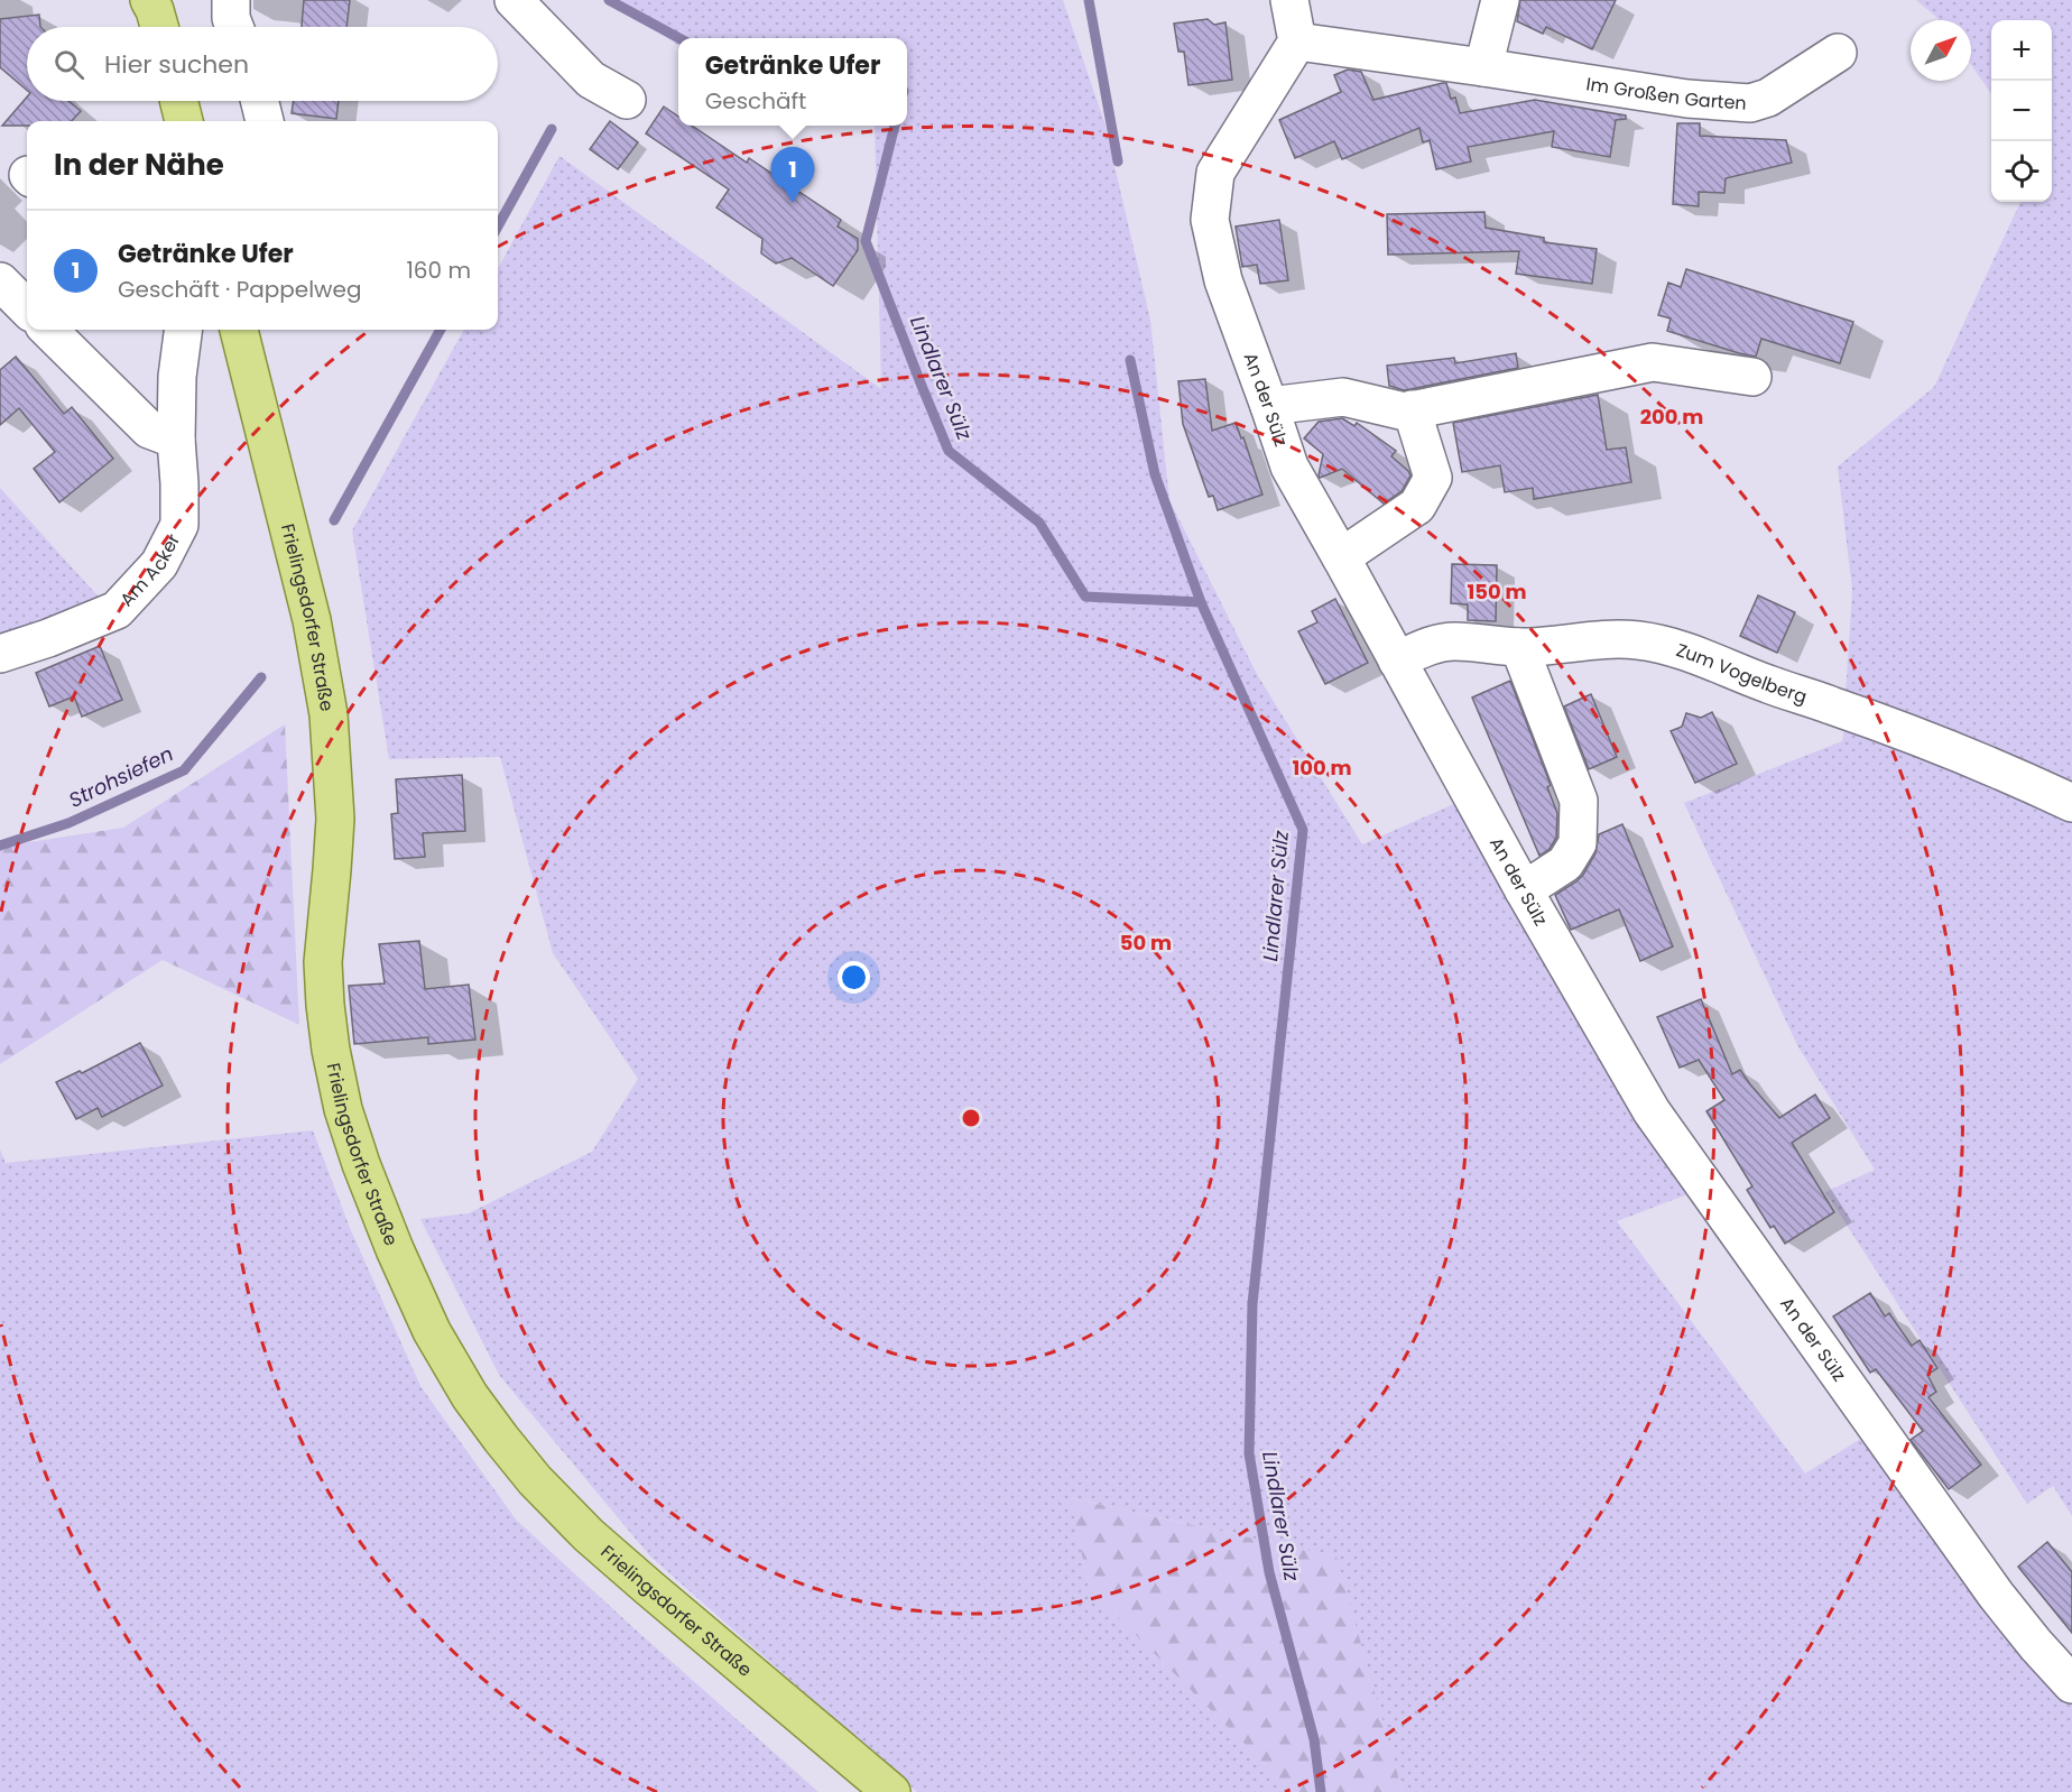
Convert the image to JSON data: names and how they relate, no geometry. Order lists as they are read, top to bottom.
{
  "streets": {
    "main road": ["Frielingsdorfer Straße"],
    "street": [
      "Im Großen Garten",
      "An der Sülz",
      "Am Acker",
      "Zum Vogelberg"
    ]
  },
  "crossings": [
    ["Im Großen Garten", "An der Sülz"],
    ["An der Sülz", "Zum Vogelberg"]
  ],
  "water": ["Lindlarer Sülz", "Strohsiefen"],
  "north": "top right",
  "page": {
    "map_buttons": ["+", "−"],
    "search": "Hier suchen",
    "popup": ["Getränke Ufer", "Geschäft"],
    "heading": "In der Nähe",
    "pins": "1",
    "list": [
      {
        "mark": "1",
        "name": "Getränke Ufer",
        "note": "Geschäft · Pappelweg",
        "value": "160 m"
      }
    ]
  },
  "rings": [
    "200 m",
    "150 m",
    "100 m",
    "50 m"
  ]
}
